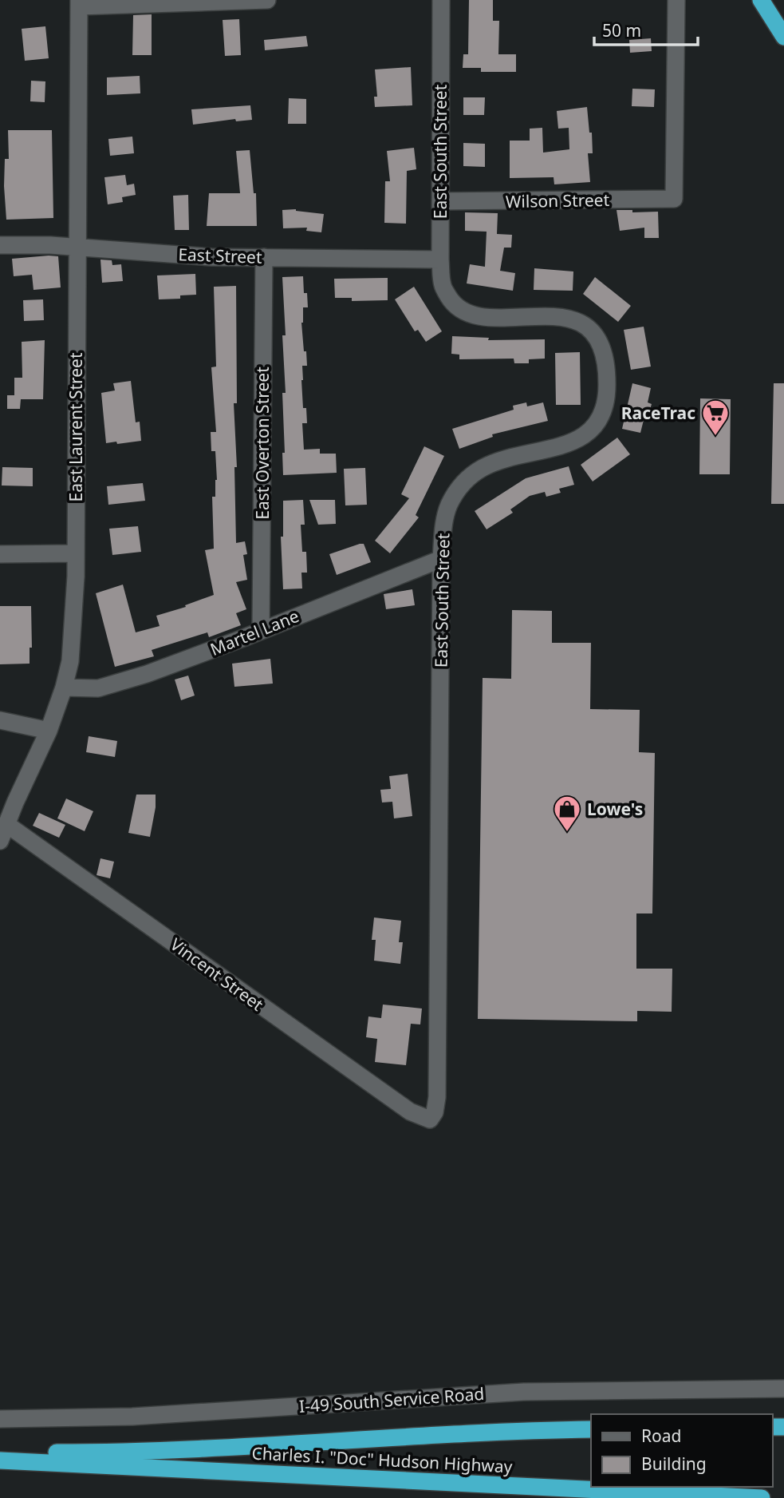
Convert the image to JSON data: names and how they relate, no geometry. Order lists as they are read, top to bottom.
{
  "streets": {
    "highway": ["Charles I. \"Doc\" Hudson Highway"],
    "street": [
      "East South Street",
      "Wilson Street",
      "East Street",
      "East Laurent Street",
      "East Overton Street",
      "Martel Lane",
      "Vincent Street",
      "I-49 South Service Road"
    ]
  },
  "crossings": [
    ["East South Street", "Wilson Street"],
    ["East South Street", "East Street"],
    ["East South Street", "Martel Lane"],
    ["East South Street", "Vincent Street"],
    ["East Street", "East Laurent Street"],
    ["East Street", "East Overton Street"],
    ["East Laurent Street", "Martel Lane"],
    ["East Laurent Street", "Vincent Street"],
    ["East Overton Street", "Martel Lane"]
  ],
  "places": {
    "supermarket": ["RaceTrac"],
    "shop": ["Lowe's"]
  },
  "legend": ["Road", "Building"],
  "scale_bar": "50 m"
}
